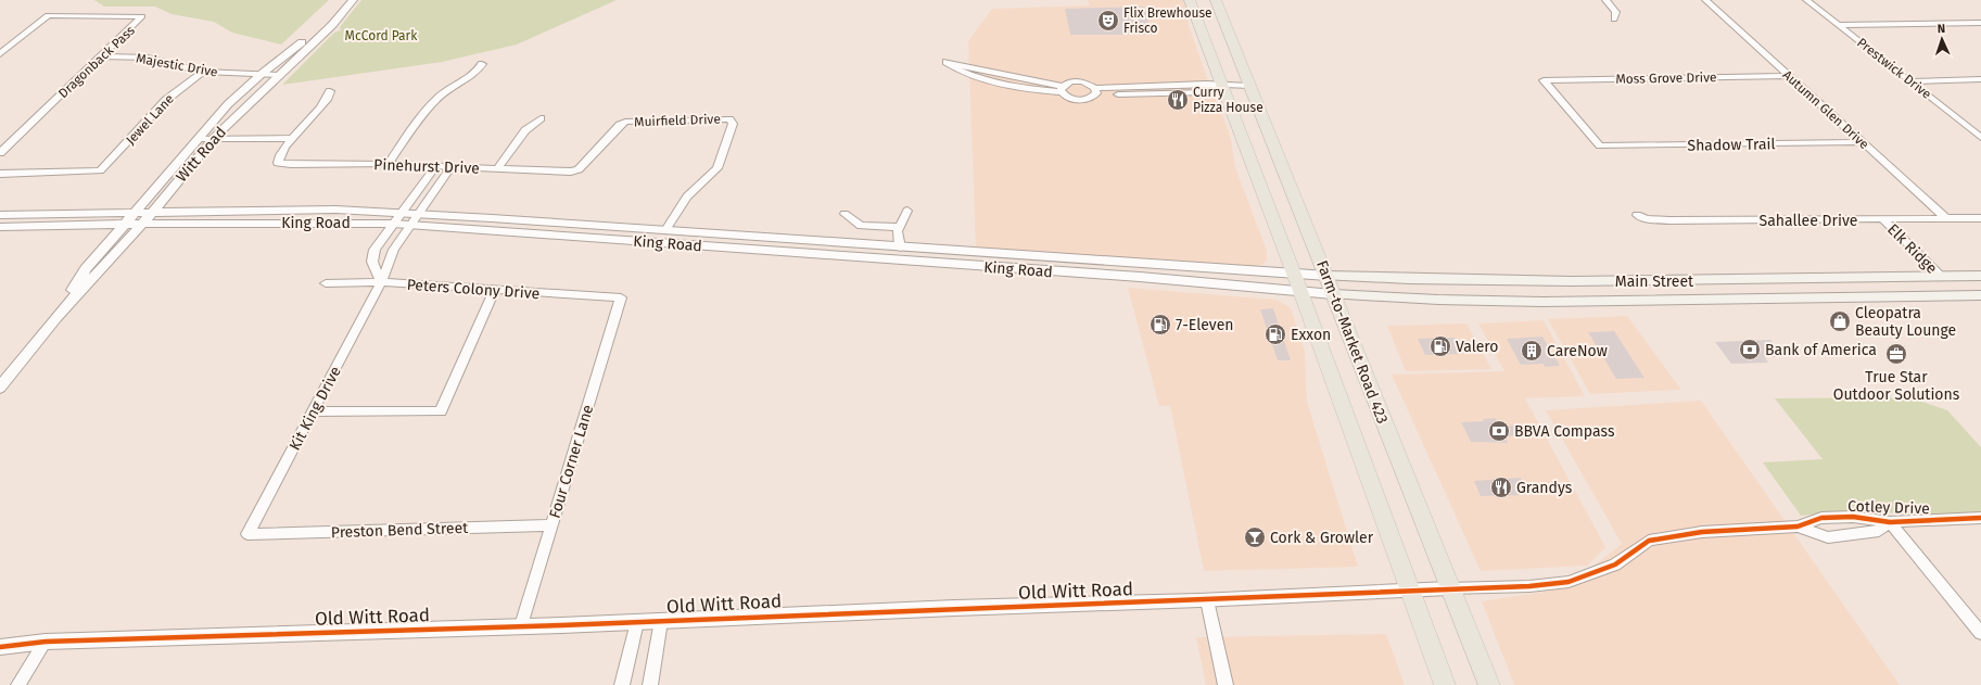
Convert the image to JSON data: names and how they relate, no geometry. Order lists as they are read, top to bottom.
{
  "streets": {
    "main road": ["Main Street", "Farm-to-Market Road 423"],
    "street": [
      "Dragonback Pass",
      "Majestic Drive",
      "Prestwick Drive",
      "Moss Grove Drive",
      "Autumn Glen Drive",
      "Jewel Lane",
      "Muirfield Drive",
      "Shadow Trail",
      "Witt Road",
      "Pinehurst Drive",
      "Sahallee Drive",
      "King Road",
      "Elk Ridge",
      "Peters Colony Drive",
      "Kit King Drive",
      "Four Corner Lane",
      "Cotley Drive",
      "Preston Bend Street",
      "Old Witt Road"
    ]
  },
  "crossings": [
    ["Dragonback Pass", "Majestic Drive"],
    ["Majestic Drive", "Jewel Lane"],
    ["Majestic Drive", "Witt Road"],
    ["Moss Grove Drive", "Autumn Glen Drive"],
    ["Moss Grove Drive", "Shadow Trail"],
    ["Autumn Glen Drive", "Shadow Trail"],
    ["Autumn Glen Drive", "Sahallee Drive"],
    ["Muirfield Drive", "Pinehurst Drive"],
    ["Muirfield Drive", "King Road"],
    ["Witt Road", "King Road"],
    ["Pinehurst Drive", "Kit King Drive"],
    ["Sahallee Drive", "Elk Ridge"],
    ["King Road", "Main Street"],
    ["King Road", "Farm-to-Market Road 423"],
    ["King Road", "Kit King Drive"],
    ["Elk Ridge", "Main Street"],
    ["Main Street", "Farm-to-Market Road 423"],
    ["Peters Colony Drive", "Kit King Drive"],
    ["Peters Colony Drive", "Four Corner Lane"],
    ["Farm-to-Market Road 423", "Old Witt Road"],
    ["Kit King Drive", "Preston Bend Street"],
    ["Four Corner Lane", "Preston Bend Street"],
    ["Four Corner Lane", "Old Witt Road"]
  ],
  "parks": ["McCord Park"],
  "places": {
    "theatre": ["Flix Brewhouse Frisco"],
    "restaurant": ["Curry Pizza House", "Grandys"],
    "shop": ["Cleopatra Beauty Lounge"],
    "fuel station": ["7-Eleven", "Exxon", "Valero"],
    "bank": ["Bank of America", "BBVA Compass"],
    "building": ["CareNow"],
    "office": ["True Star Outdoor Solutions"],
    "bar": ["Cork & Growler"]
  },
  "north": "top"
}
